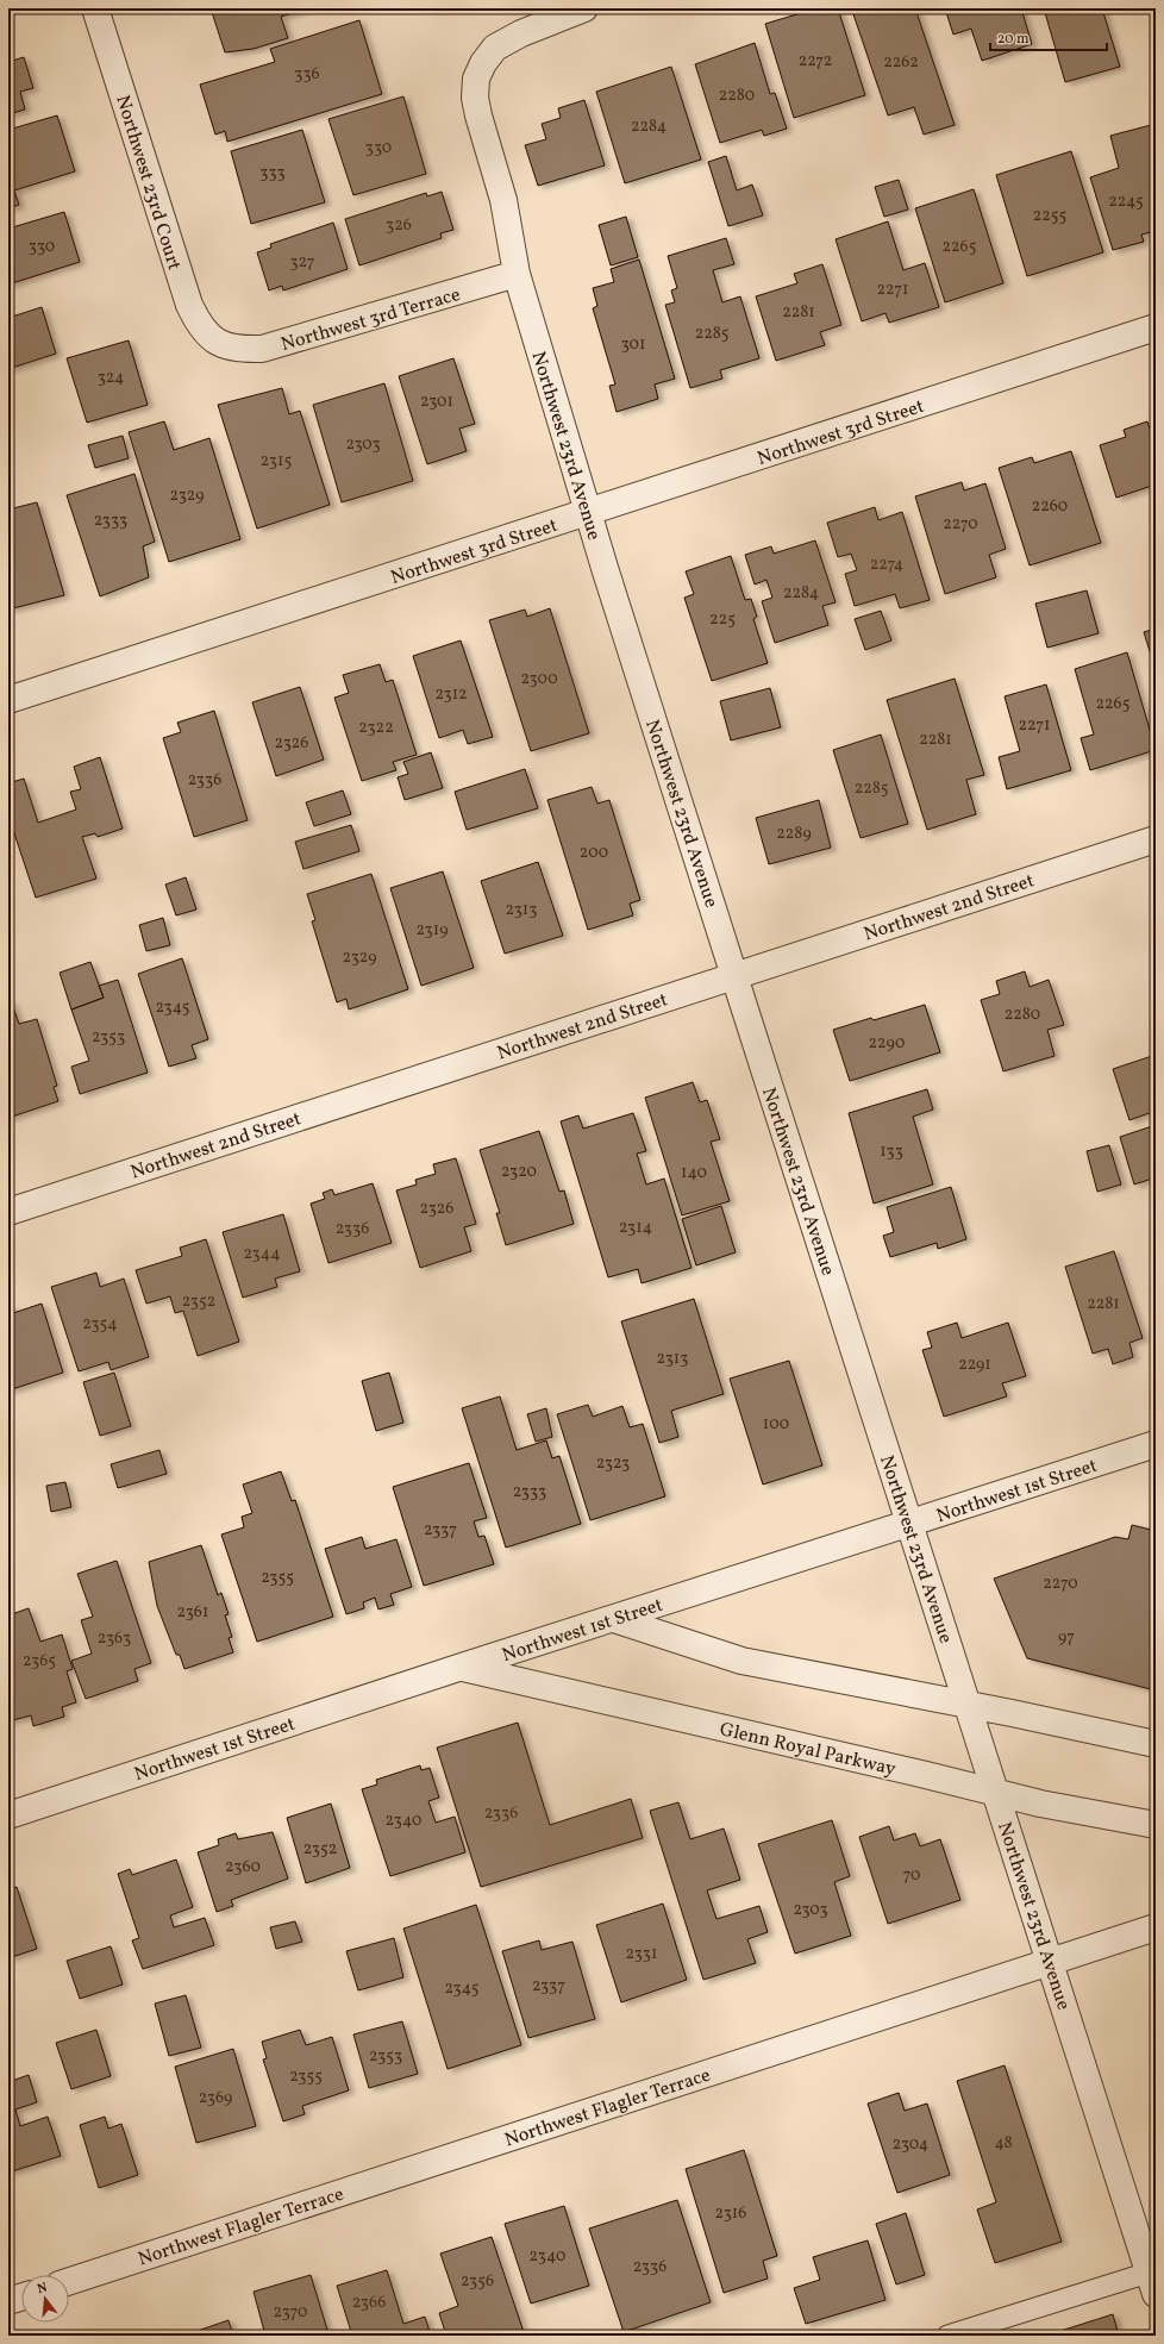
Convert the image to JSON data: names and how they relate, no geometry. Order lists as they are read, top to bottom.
{
  "streets": {
    "street": [
      "Northwest 23rd Court",
      "Northwest 3rd Terrace",
      "Northwest 3rd Street",
      "Northwest 23rd Avenue",
      "Northwest 2nd Street",
      "Northwest 1st Street",
      "Glenn Royal Parkway",
      "Northwest Flagler Terrace"
    ]
  },
  "crossings": [
    ["Northwest 23rd Court", "Northwest 3rd Terrace"],
    ["Northwest 3rd Terrace", "Northwest 23rd Avenue"],
    ["Northwest 3rd Street", "Northwest 23rd Avenue"],
    ["Northwest 23rd Avenue", "Northwest 2nd Street"],
    ["Northwest 23rd Avenue", "Northwest 1st Street"],
    ["Northwest 23rd Avenue", "Glenn Royal Parkway"],
    ["Northwest 23rd Avenue", "Northwest Flagler Terrace"],
    ["Northwest 1st Street", "Glenn Royal Parkway"]
  ],
  "house_numbers": [
    "2272",
    "2262",
    "336",
    "2280",
    "2284",
    "330",
    "333",
    "2245",
    "2255",
    "326",
    "330",
    "2265",
    "327",
    "2271",
    "2281",
    "2285",
    "301",
    "324",
    "2301",
    "2303",
    "2315",
    "2329",
    "2260",
    "2333",
    "2270",
    "2274",
    "2284",
    "225",
    "2300",
    "2312",
    "2265",
    "2271",
    "2322",
    "2281",
    "2326",
    "2336",
    "2285",
    "2289",
    "200",
    "2313",
    "2319",
    "2329",
    "2345",
    "2280",
    "2353",
    "2290",
    "133",
    "2320",
    "140",
    "2326",
    "2314",
    "2336",
    "2344",
    "2352",
    "2281",
    "2354",
    "2313",
    "2291",
    "100",
    "2323",
    "2333",
    "2337",
    "2355",
    "2270",
    "2361",
    "97",
    "2363",
    "2365",
    "2336",
    "2340",
    "2352",
    "2360",
    "70",
    "2303",
    "2331",
    "2337",
    "2345",
    "2353",
    "2355",
    "2369",
    "48",
    "2304",
    "2316",
    "2340",
    "2336",
    "2356",
    "2366",
    "2370"
  ],
  "scale_bar": "20 m",
  "north": "top"
}
